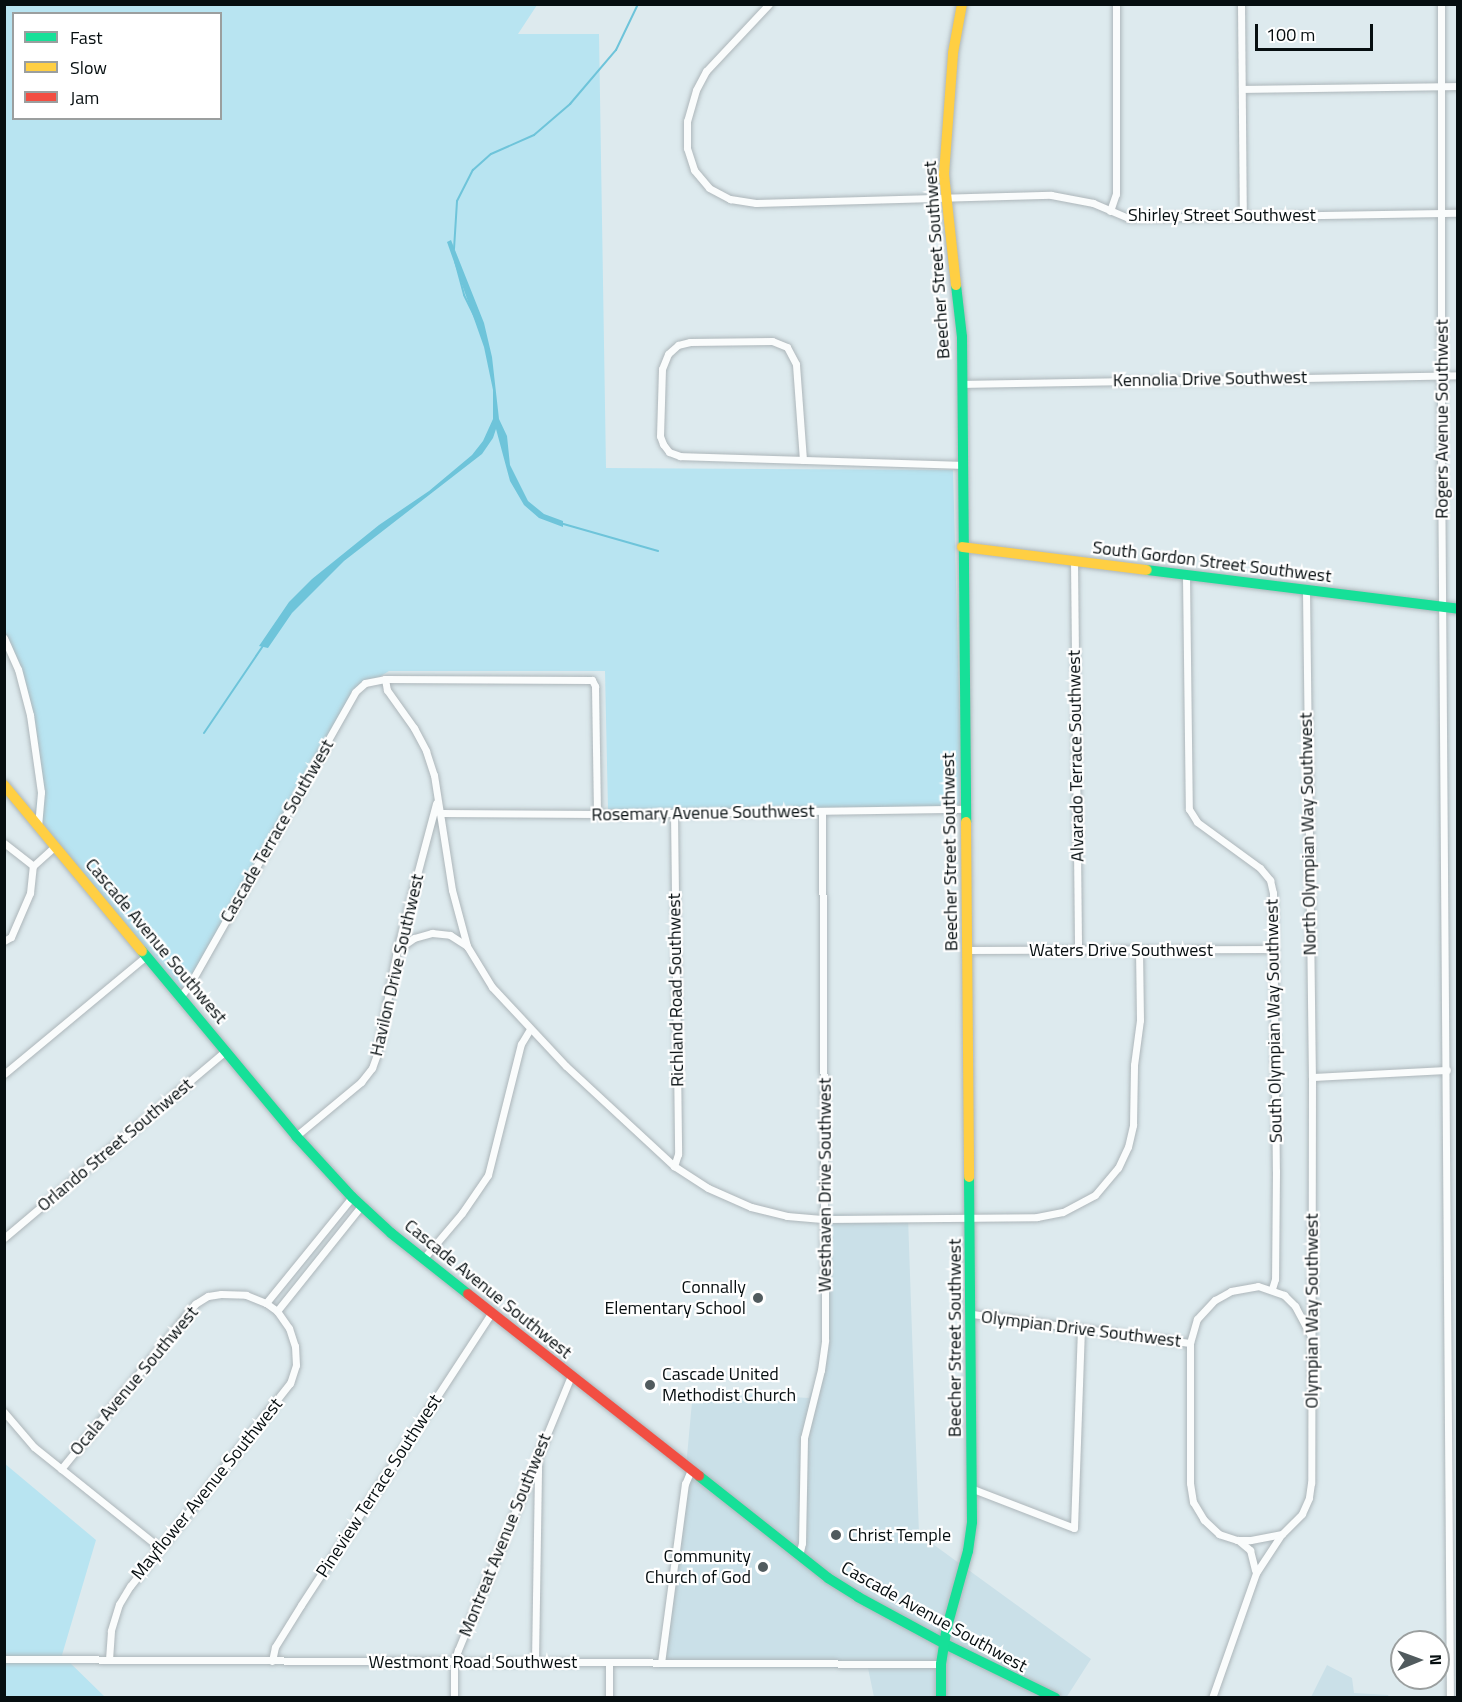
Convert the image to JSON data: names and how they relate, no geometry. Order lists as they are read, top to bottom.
{
  "streets": {
    "street": [
      "Shirley Street Southwest",
      "Beecher Street Southwest",
      "Kennolia Drive Southwest",
      "Rogers Avenue Southwest",
      "South Gordon Street Southwest",
      "Alvarado Terrace Southwest",
      "Rosemary Avenue Southwest",
      "Cascade Terrace Southwest",
      "North Olympian Way Southwest",
      "Cascade Avenue Southwest",
      "Waters Drive Southwest",
      "Havilon Drive Southwest",
      "Richland Road Southwest",
      "South Olympian Way Southwest",
      "Orlando Street Southwest",
      "Westhaven Drive Southwest",
      "Olympian Way Southwest",
      "Olympian Drive Southwest",
      "Ocala Avenue Southwest",
      "Pineview Terrace Southwest",
      "Mayflower Avenue Southwest",
      "Montreat Avenue Southwest",
      "Westmont Road Southwest"
    ]
  },
  "crossings": [
    ["Shirley Street Southwest", "Beecher Street Southwest"],
    ["Shirley Street Southwest", "Rogers Avenue Southwest"],
    ["Beecher Street Southwest", "Kennolia Drive Southwest"],
    ["Beecher Street Southwest", "South Gordon Street Southwest"],
    ["Beecher Street Southwest", "Rosemary Avenue Southwest"],
    ["Beecher Street Southwest", "Cascade Avenue Southwest"],
    ["Beecher Street Southwest", "Waters Drive Southwest"],
    ["Beecher Street Southwest", "Olympian Drive Southwest"],
    ["Beecher Street Southwest", "Westmont Road Southwest"],
    ["Kennolia Drive Southwest", "Rogers Avenue Southwest"],
    ["Rogers Avenue Southwest", "South Gordon Street Southwest"],
    ["South Gordon Street Southwest", "Alvarado Terrace Southwest"],
    ["South Gordon Street Southwest", "North Olympian Way Southwest"],
    ["South Gordon Street Southwest", "South Olympian Way Southwest"],
    ["Alvarado Terrace Southwest", "Waters Drive Southwest"],
    ["Rosemary Avenue Southwest", "Richland Road Southwest"],
    ["Rosemary Avenue Southwest", "Westhaven Drive Southwest"],
    ["Cascade Terrace Southwest", "Cascade Avenue Southwest"],
    ["North Olympian Way Southwest", "Olympian Way Southwest"],
    ["Cascade Avenue Southwest", "Havilon Drive Southwest"],
    ["Cascade Avenue Southwest", "Orlando Street Southwest"],
    ["Cascade Avenue Southwest", "Westhaven Drive Southwest"],
    ["Cascade Avenue Southwest", "Pineview Terrace Southwest"],
    ["Cascade Avenue Southwest", "Montreat Avenue Southwest"],
    ["Waters Drive Southwest", "South Olympian Way Southwest"],
    ["Ocala Avenue Southwest", "Mayflower Avenue Southwest"],
    ["Pineview Terrace Southwest", "Westmont Road Southwest"],
    ["Mayflower Avenue Southwest", "Westmont Road Southwest"],
    ["Montreat Avenue Southwest", "Westmont Road Southwest"]
  ],
  "places": [
    "Connally Elementary School",
    "Cascade United Methodist Church",
    "Christ Temple",
    "Community Church of God"
  ],
  "legend": ["Fast", "Slow", "Jam"],
  "scale_bar": "100 m",
  "north": "right"
}
